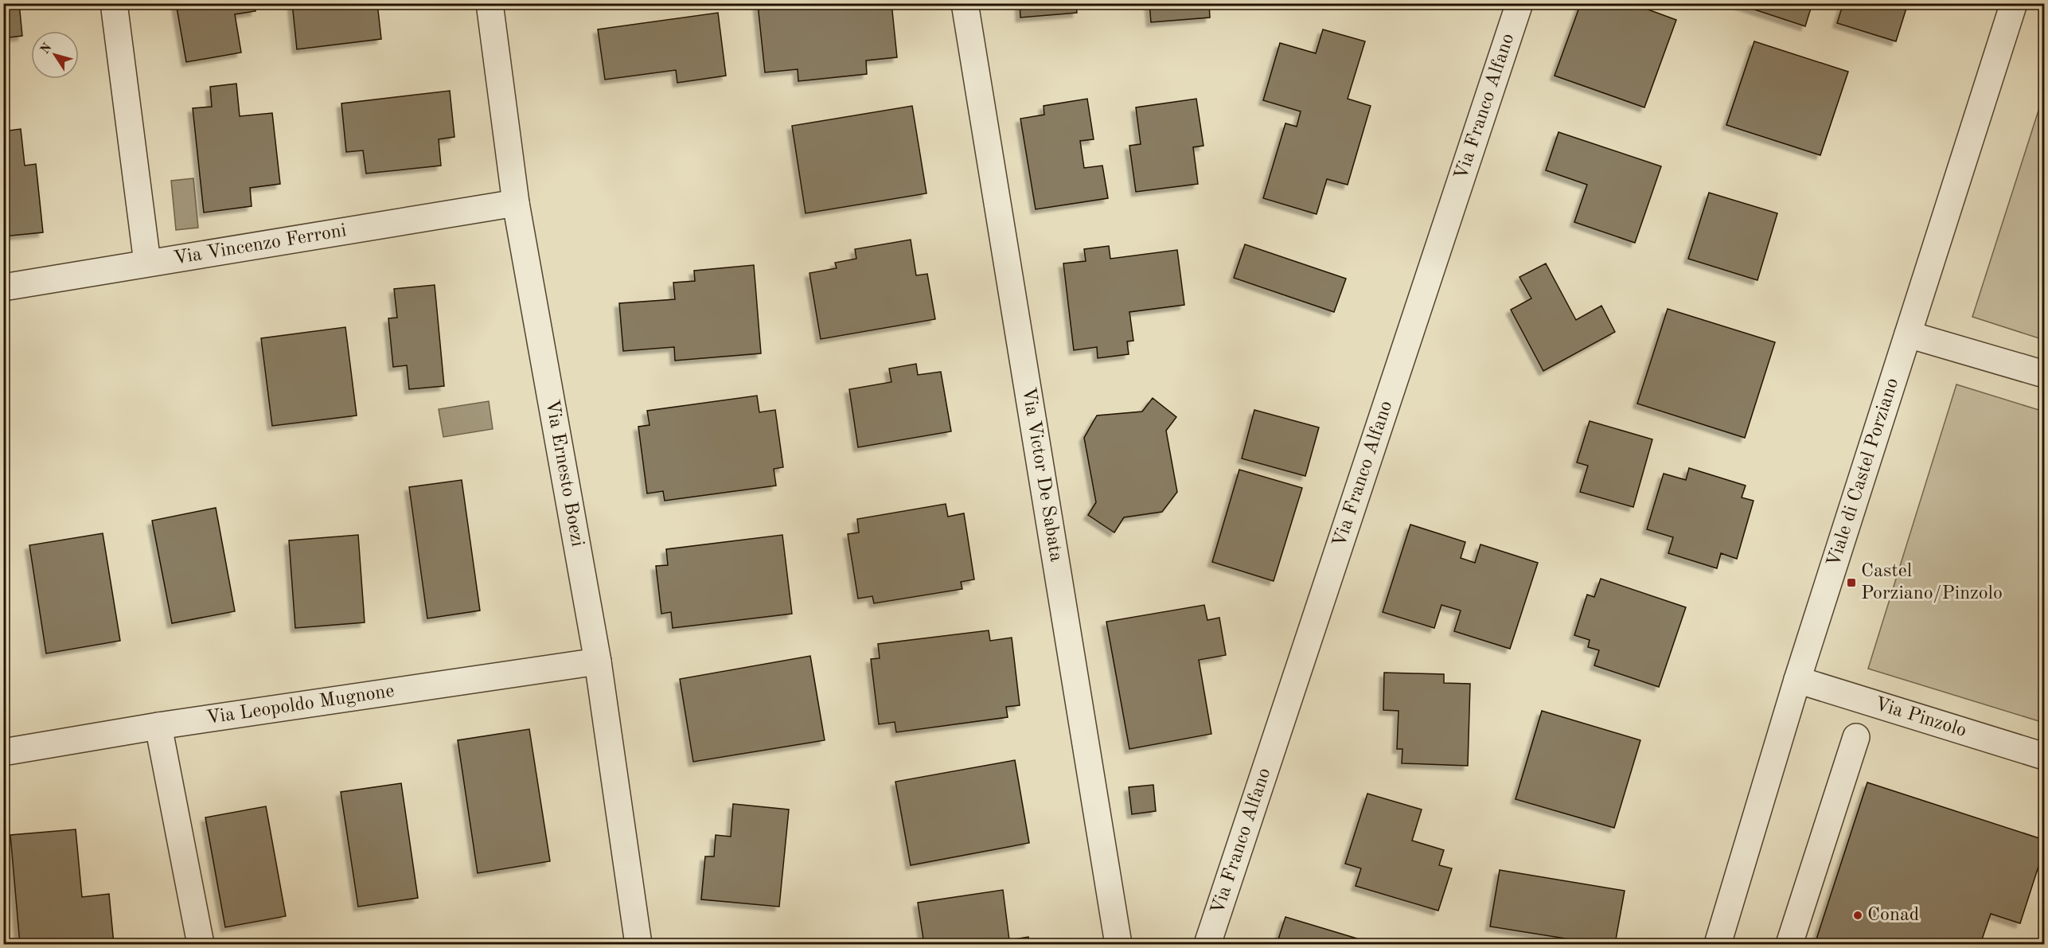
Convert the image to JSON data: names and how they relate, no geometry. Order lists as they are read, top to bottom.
{
  "streets": {
    "street": [
      "Via Franco Alfano",
      "Via Vincenzo Ferroni",
      "Viale di Castel Porziano",
      "Via Ernesto Boezi",
      "Via Victor De Sabata",
      "Via Leopoldo Mugnone",
      "Via Pinzolo"
    ]
  },
  "crossings": [
    ["Via Vincenzo Ferroni", "Via Ernesto Boezi"],
    ["Viale di Castel Porziano", "Via Pinzolo"],
    ["Via Ernesto Boezi", "Via Leopoldo Mugnone"]
  ],
  "places": {
    "transit": ["Castel Porziano/Pinzolo"],
    "other": ["Conad"]
  },
  "north": "top left"
}
